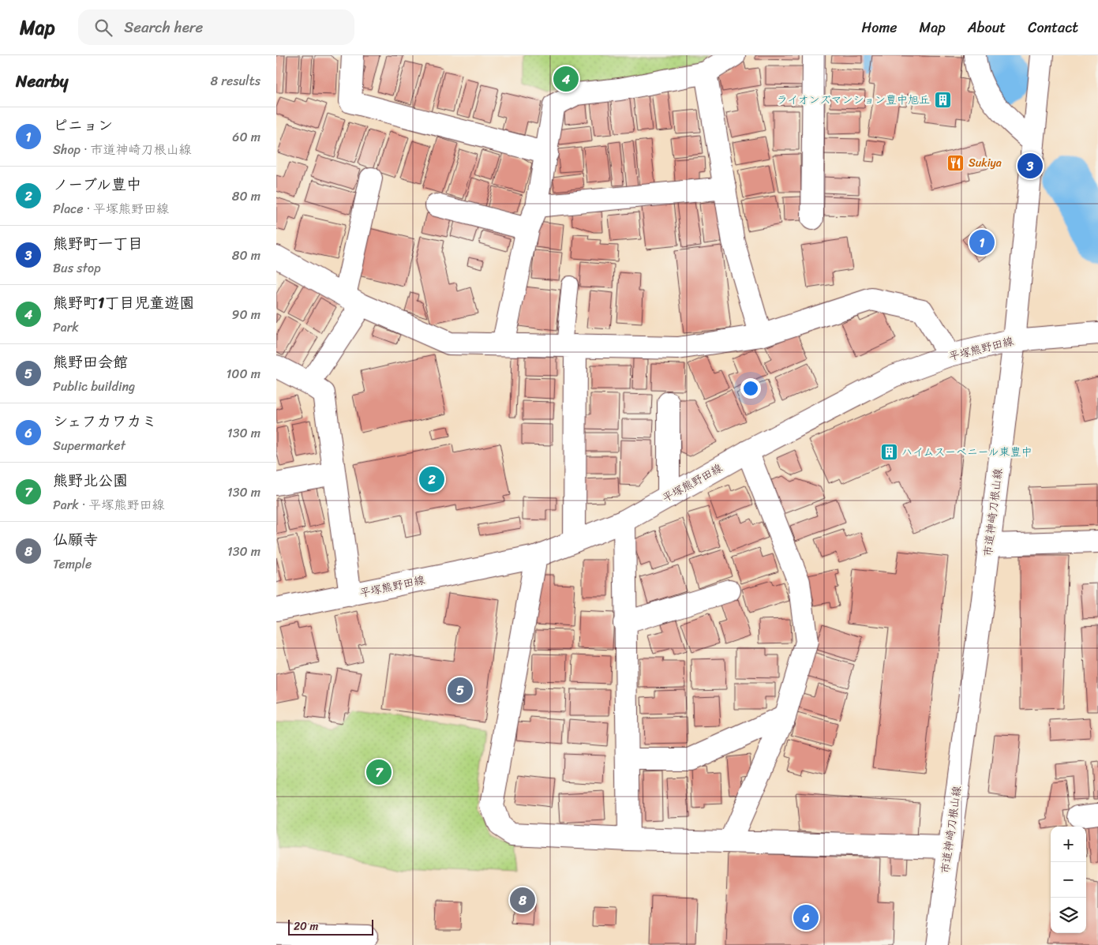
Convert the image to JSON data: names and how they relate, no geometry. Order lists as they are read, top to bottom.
{
  "streets": {
    "street": ["平塚熊野田線", "市道神崎刀根山線"]
  },
  "crossings": [
    ["平塚熊野田線", "市道神崎刀根山線"]
  ],
  "places": {
    "building": ["ライオンズマンション豊中旭丘", "ハイムスーベニール東豊中"],
    "restaurant": ["Sukiya"]
  },
  "scale_bar": "20 m",
  "page": {
    "header": "Map",
    "search": "Search here",
    "nav": [
      "Home",
      "Map",
      "About",
      "Contact"
    ],
    "heading": ["Nearby", "8 results"],
    "pins": [
      "4",
      "3",
      "1",
      "2",
      "5",
      "7",
      "8",
      "6"
    ],
    "list": [
      {
        "mark": "1",
        "name": "ピニョン",
        "note": "Shop · 市道神崎刀根山線",
        "value": "60 m"
      },
      {
        "mark": "2",
        "name": "ノーブル豊中",
        "note": "Place · 平塚熊野田線",
        "value": "80 m"
      },
      {
        "mark": "3",
        "name": "熊野町一丁目",
        "note": "Bus stop",
        "value": "80 m"
      },
      {
        "mark": "4",
        "name": "熊野町1丁目児童遊園",
        "note": "Park",
        "value": "90 m"
      },
      {
        "mark": "5",
        "name": "熊野田会館",
        "note": "Public building",
        "value": "100 m"
      },
      {
        "mark": "6",
        "name": "シェフカワカミ",
        "note": "Supermarket",
        "value": "130 m"
      },
      {
        "mark": "7",
        "name": "熊野北公園",
        "note": "Park · 平塚熊野田線",
        "value": "130 m"
      },
      {
        "mark": "8",
        "name": "仏願寺",
        "note": "Temple",
        "value": "130 m"
      }
    ],
    "map_buttons": ["+", "−"],
    "scale": "20 m"
  }
}
